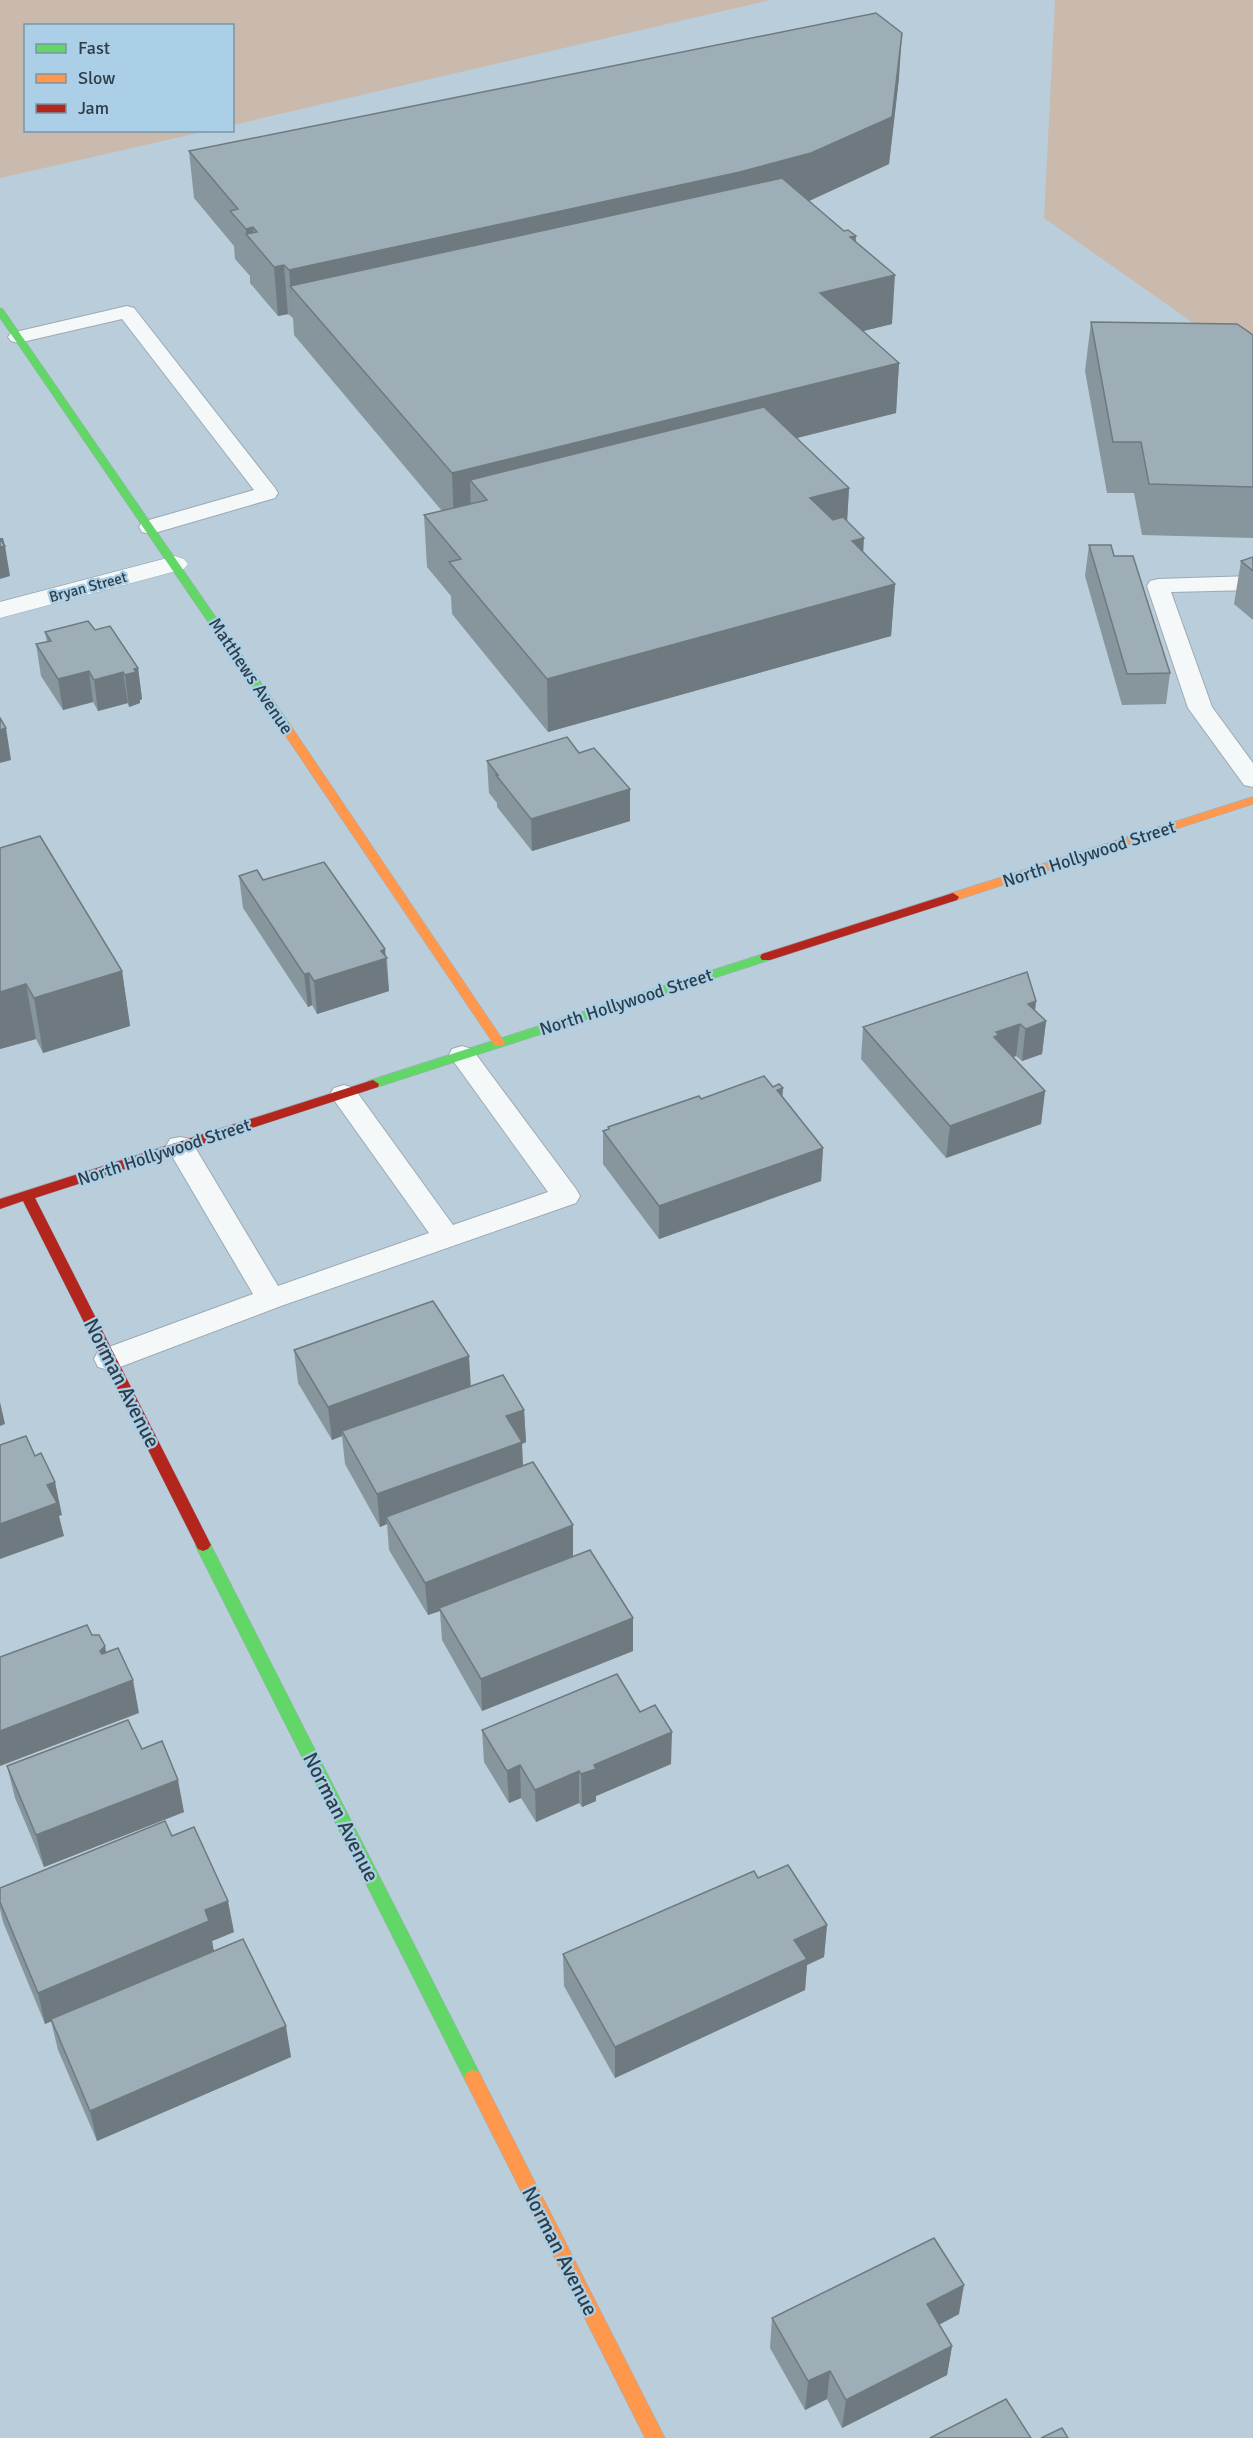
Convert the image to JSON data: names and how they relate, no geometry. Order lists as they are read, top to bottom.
{
  "streets": {
    "street": [
      "Bryan Street",
      "Matthews Avenue",
      "North Hollywood Street",
      "Norman Avenue"
    ]
  },
  "crossings": [
    ["Bryan Street", "Matthews Avenue"],
    ["Matthews Avenue", "North Hollywood Street"],
    ["North Hollywood Street", "Norman Avenue"]
  ],
  "legend": ["Fast", "Slow", "Jam"]
}
